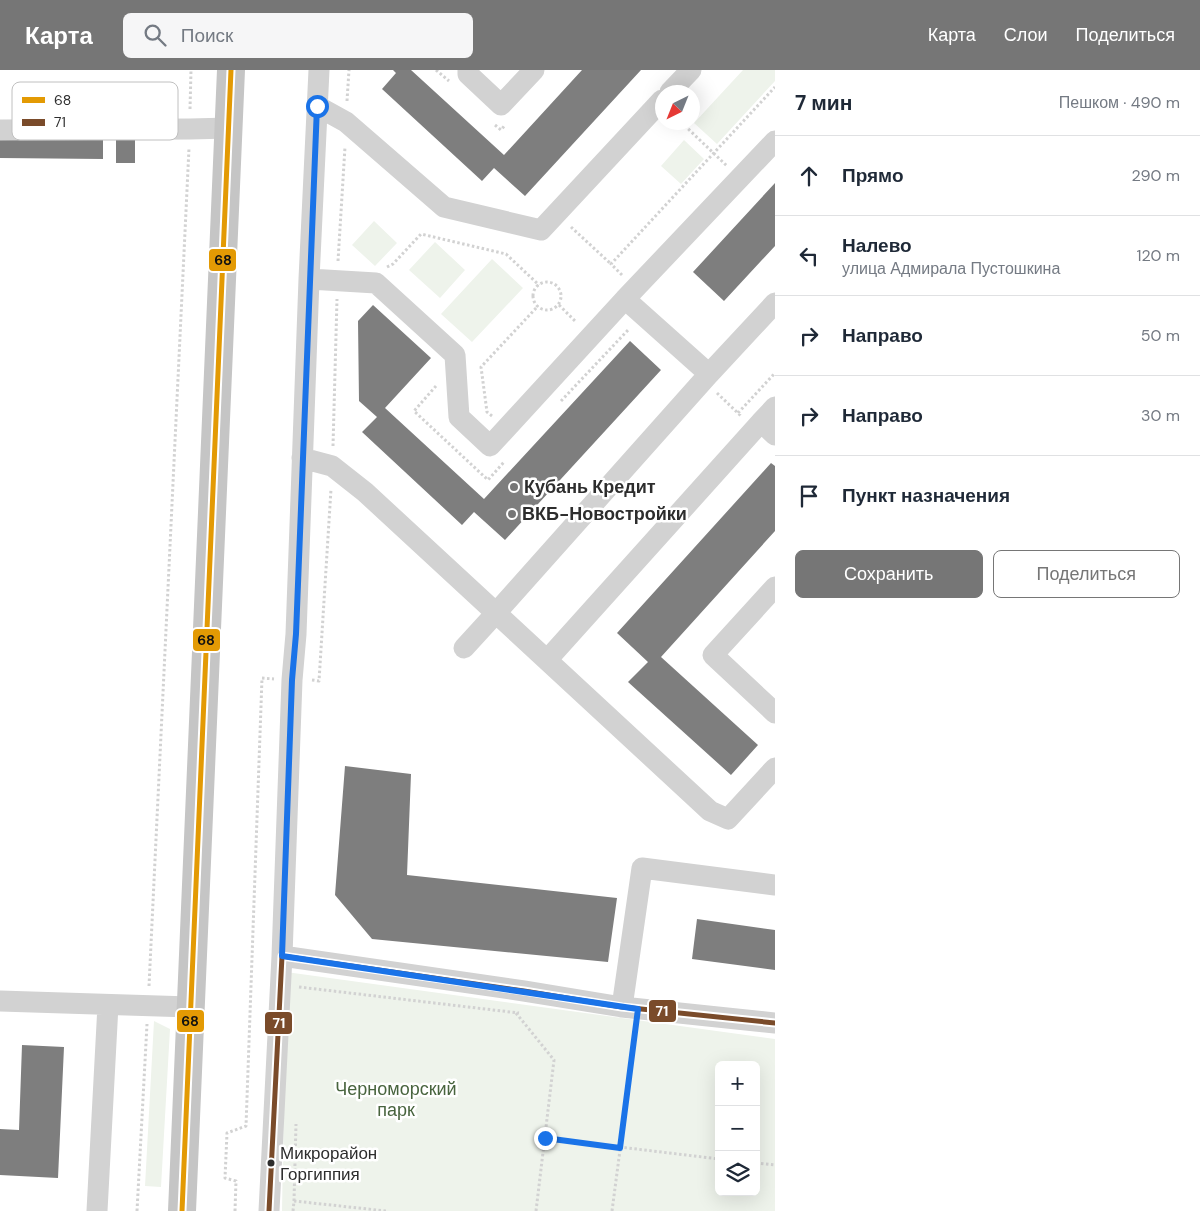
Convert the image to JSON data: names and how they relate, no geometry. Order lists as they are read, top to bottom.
{
  "parks": ["Черноморский парк"],
  "places": ["Кубань Кредит", "ВКБ-Новостройки", "Микрорайон Горгиппия"],
  "lines": ["transit line 68", "transit line 71"],
  "legend": ["68", "71"],
  "north": "bottom left",
  "page": {
    "header": "Карта",
    "search": "Поиск",
    "nav": ["Карта", "Слои", "Поделиться"],
    "heading": ["7 мин", "Пешком · 490 m"],
    "list": [
      ["Прямо", "290 m"],
      ["Налево", "улица Адмирала Пустошкина", "120 m"],
      ["Направо", "50 m"],
      ["Направо", "30 m"],
      "Пункт назначения"
    ],
    "buttons": ["Сохранить", "Поделиться"],
    "map_buttons": ["+", "−"]
  }
}
